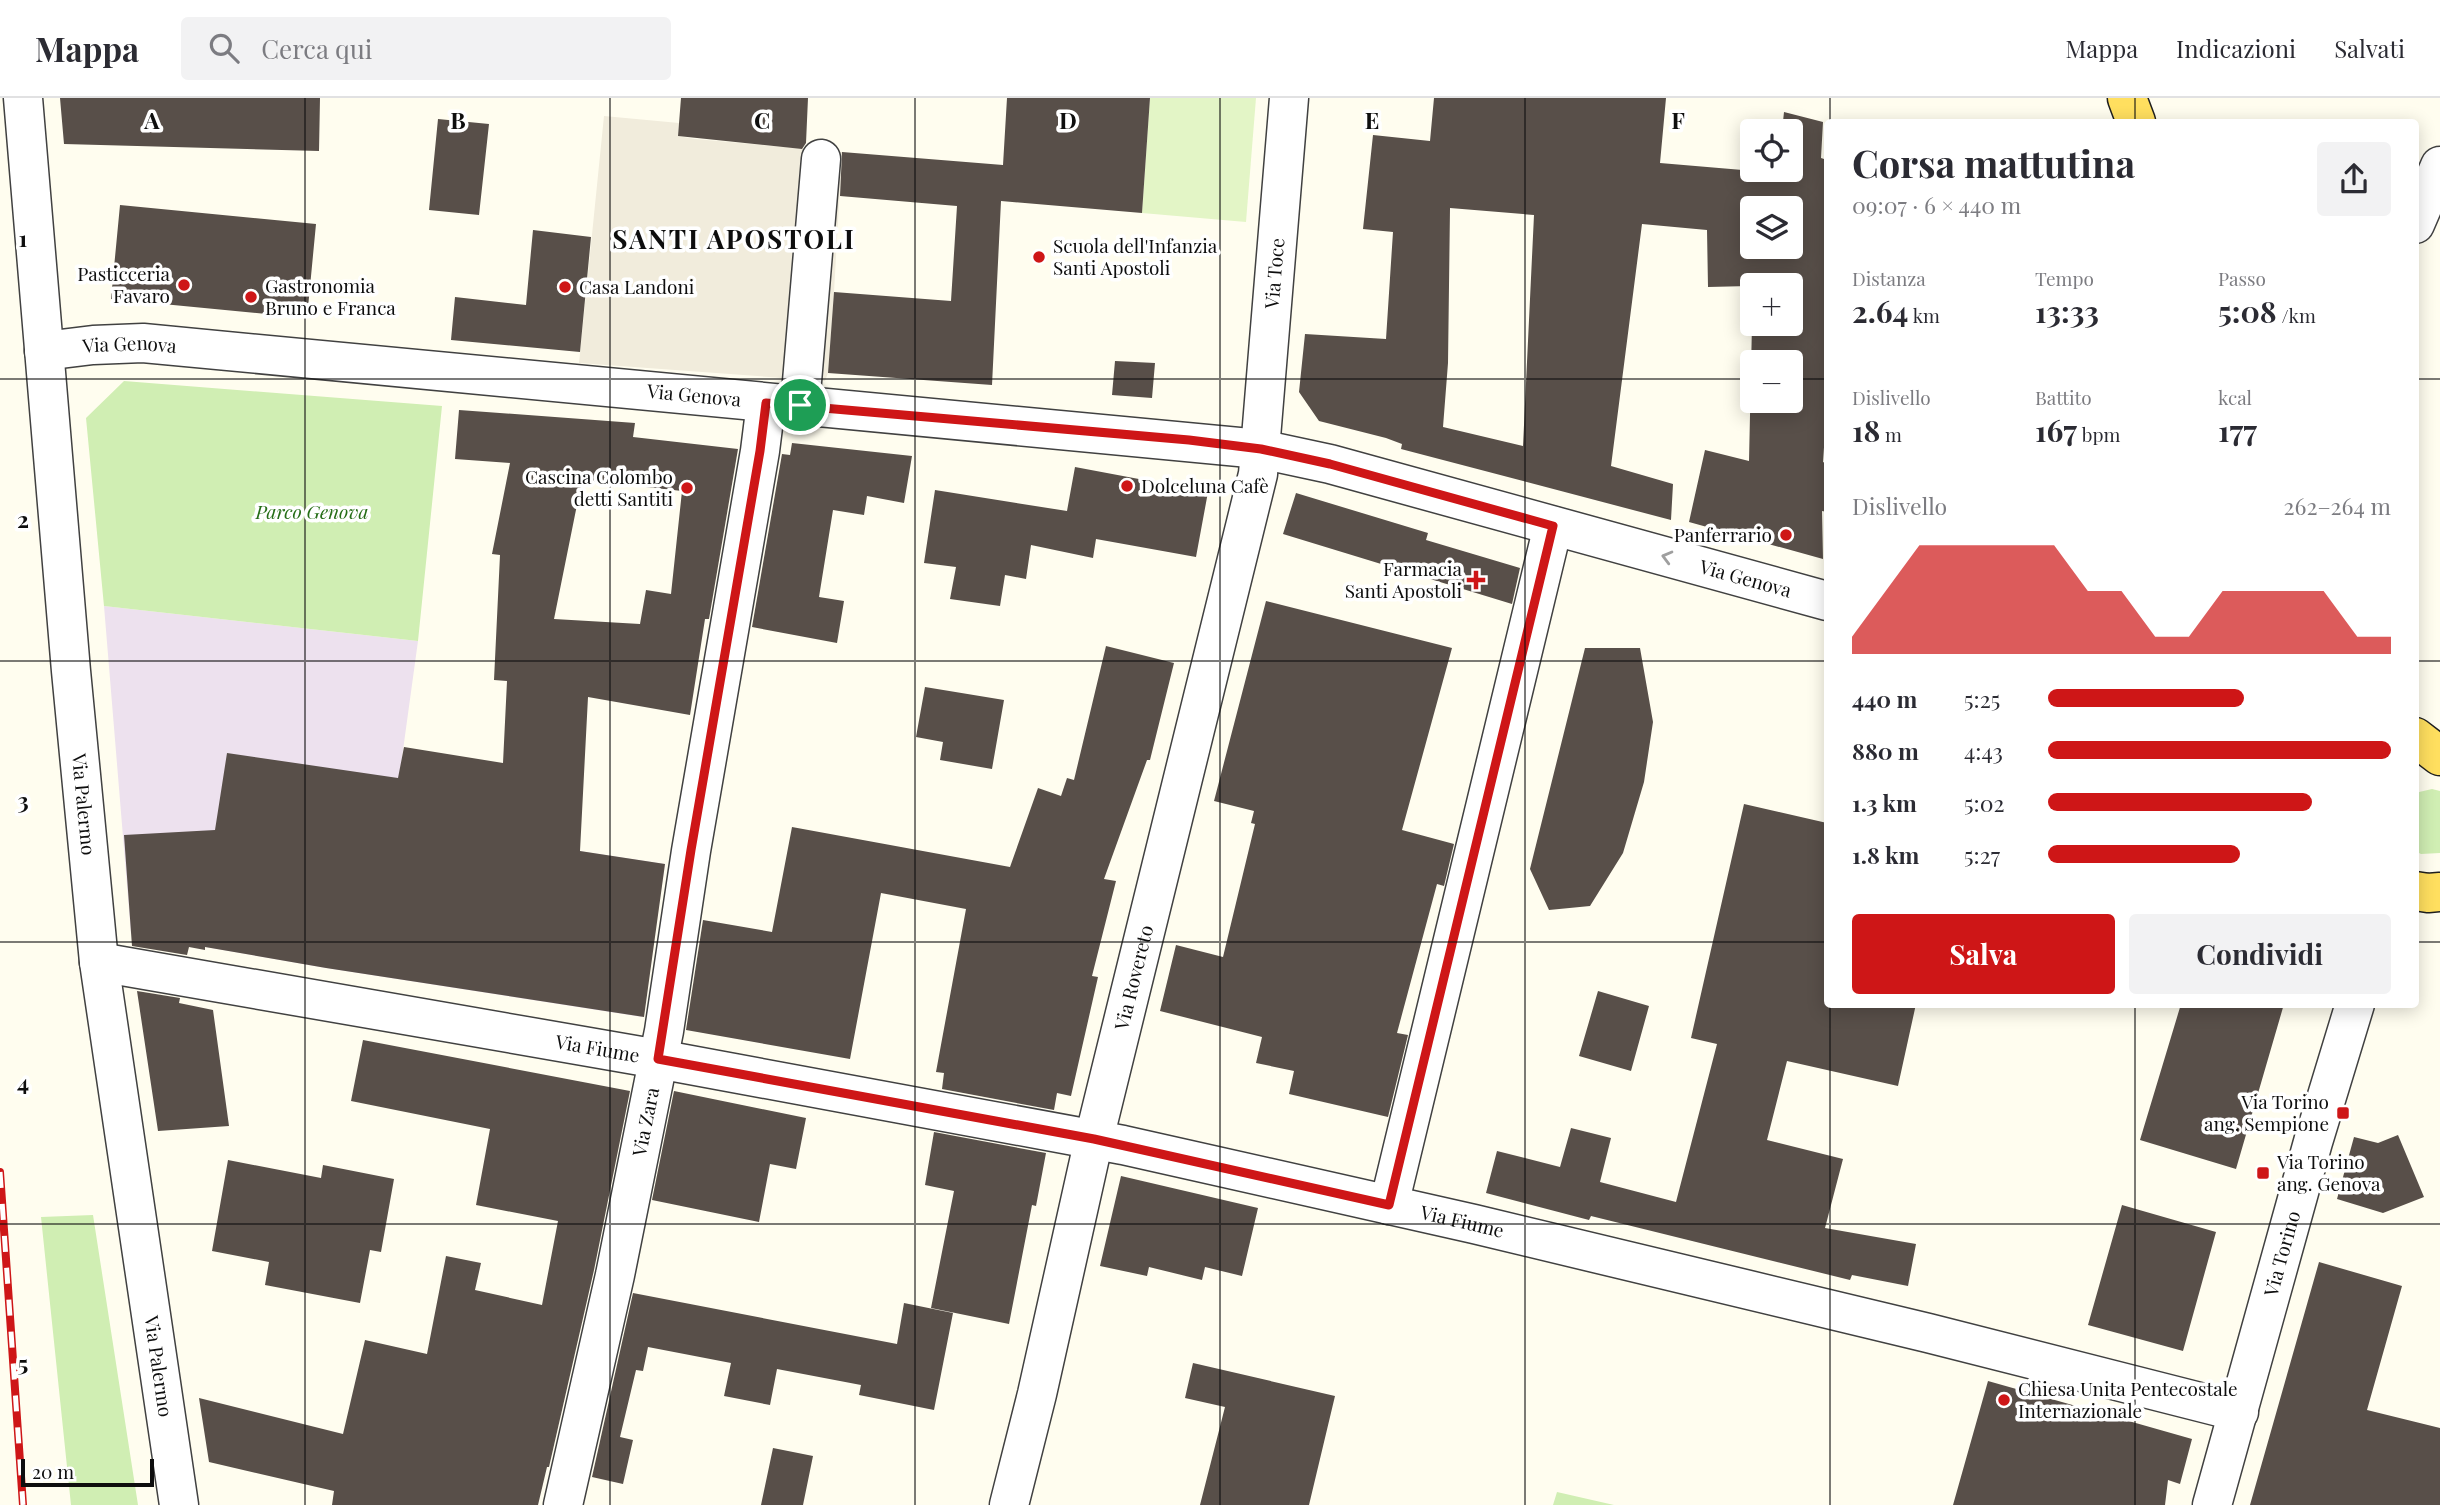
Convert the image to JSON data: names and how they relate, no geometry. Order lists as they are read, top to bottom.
{
  "streets": {
    "street": [
      "Via Toce",
      "Via Genova",
      "Via Palermo",
      "Via Rovereto",
      "Via Fiume",
      "Via Zara",
      "Via Torino"
    ]
  },
  "crossings": [
    ["Via Toce", "Via Genova"],
    ["Via Toce", "Via Rovereto"],
    ["Via Genova", "Via Palermo"],
    ["Via Genova", "Via Rovereto"],
    ["Via Genova", "Via Zara"],
    ["Via Palermo", "Via Fiume"],
    ["Via Rovereto", "Via Fiume"],
    ["Via Fiume", "Via Zara"],
    ["Via Fiume", "Via Torino"]
  ],
  "districts": ["SANTI APOSTOLI"],
  "parks": ["Parco Genova"],
  "places": {
    "other": [
      "Scuola dell'Infanzia Santi Apostoli",
      "Pasticceria Favaro",
      "Casa Landoni",
      "Gastronomia Bruno e Franca",
      "Dolceluna Cafè",
      "Cascina Colombo detti Santiti",
      "Panferrario",
      "Chiesa Unita Pentecostale Internazionale"
    ],
    "health": ["Farmacia Santi Apostoli"],
    "transit": ["Via Torino ang. Sempione", "Via Torino ang. Genova"]
  },
  "scale_bar": "20 m",
  "page": {
    "header": "Mappa",
    "search": "Cerca qui",
    "nav": ["Mappa", "Indicazioni", "Salvati"],
    "map_buttons": ["+", "−"],
    "heading": ["Corsa mattutina", "09:07 · 6 × 440 m"],
    "stats": [
      ["Distanza", "2.64 km"],
      ["Tempo", "13:33"],
      ["Passo", "5:08 /km"],
      ["Dislivello", "18 m"],
      ["Battito", "167 bpm"],
      ["kcal", "177"]
    ],
    "chart": ["Dislivello", "262–264 m"],
    "list": [
      {
        "name": "440 m",
        "note": "5:25"
      },
      {
        "name": "880 m",
        "note": "4:43"
      },
      {
        "name": "1.3 km",
        "note": "5:02"
      },
      {
        "name": "1.8 km",
        "note": "5:27"
      }
    ],
    "buttons": ["Salva", "Condividi"],
    "scale": "20 m"
  },
  "grid": {
    "columns": [
      "A",
      "B",
      "C",
      "D",
      "E",
      "F"
    ],
    "rows": [
      "1",
      "2",
      "3",
      "4",
      "5"
    ]
  }
}
